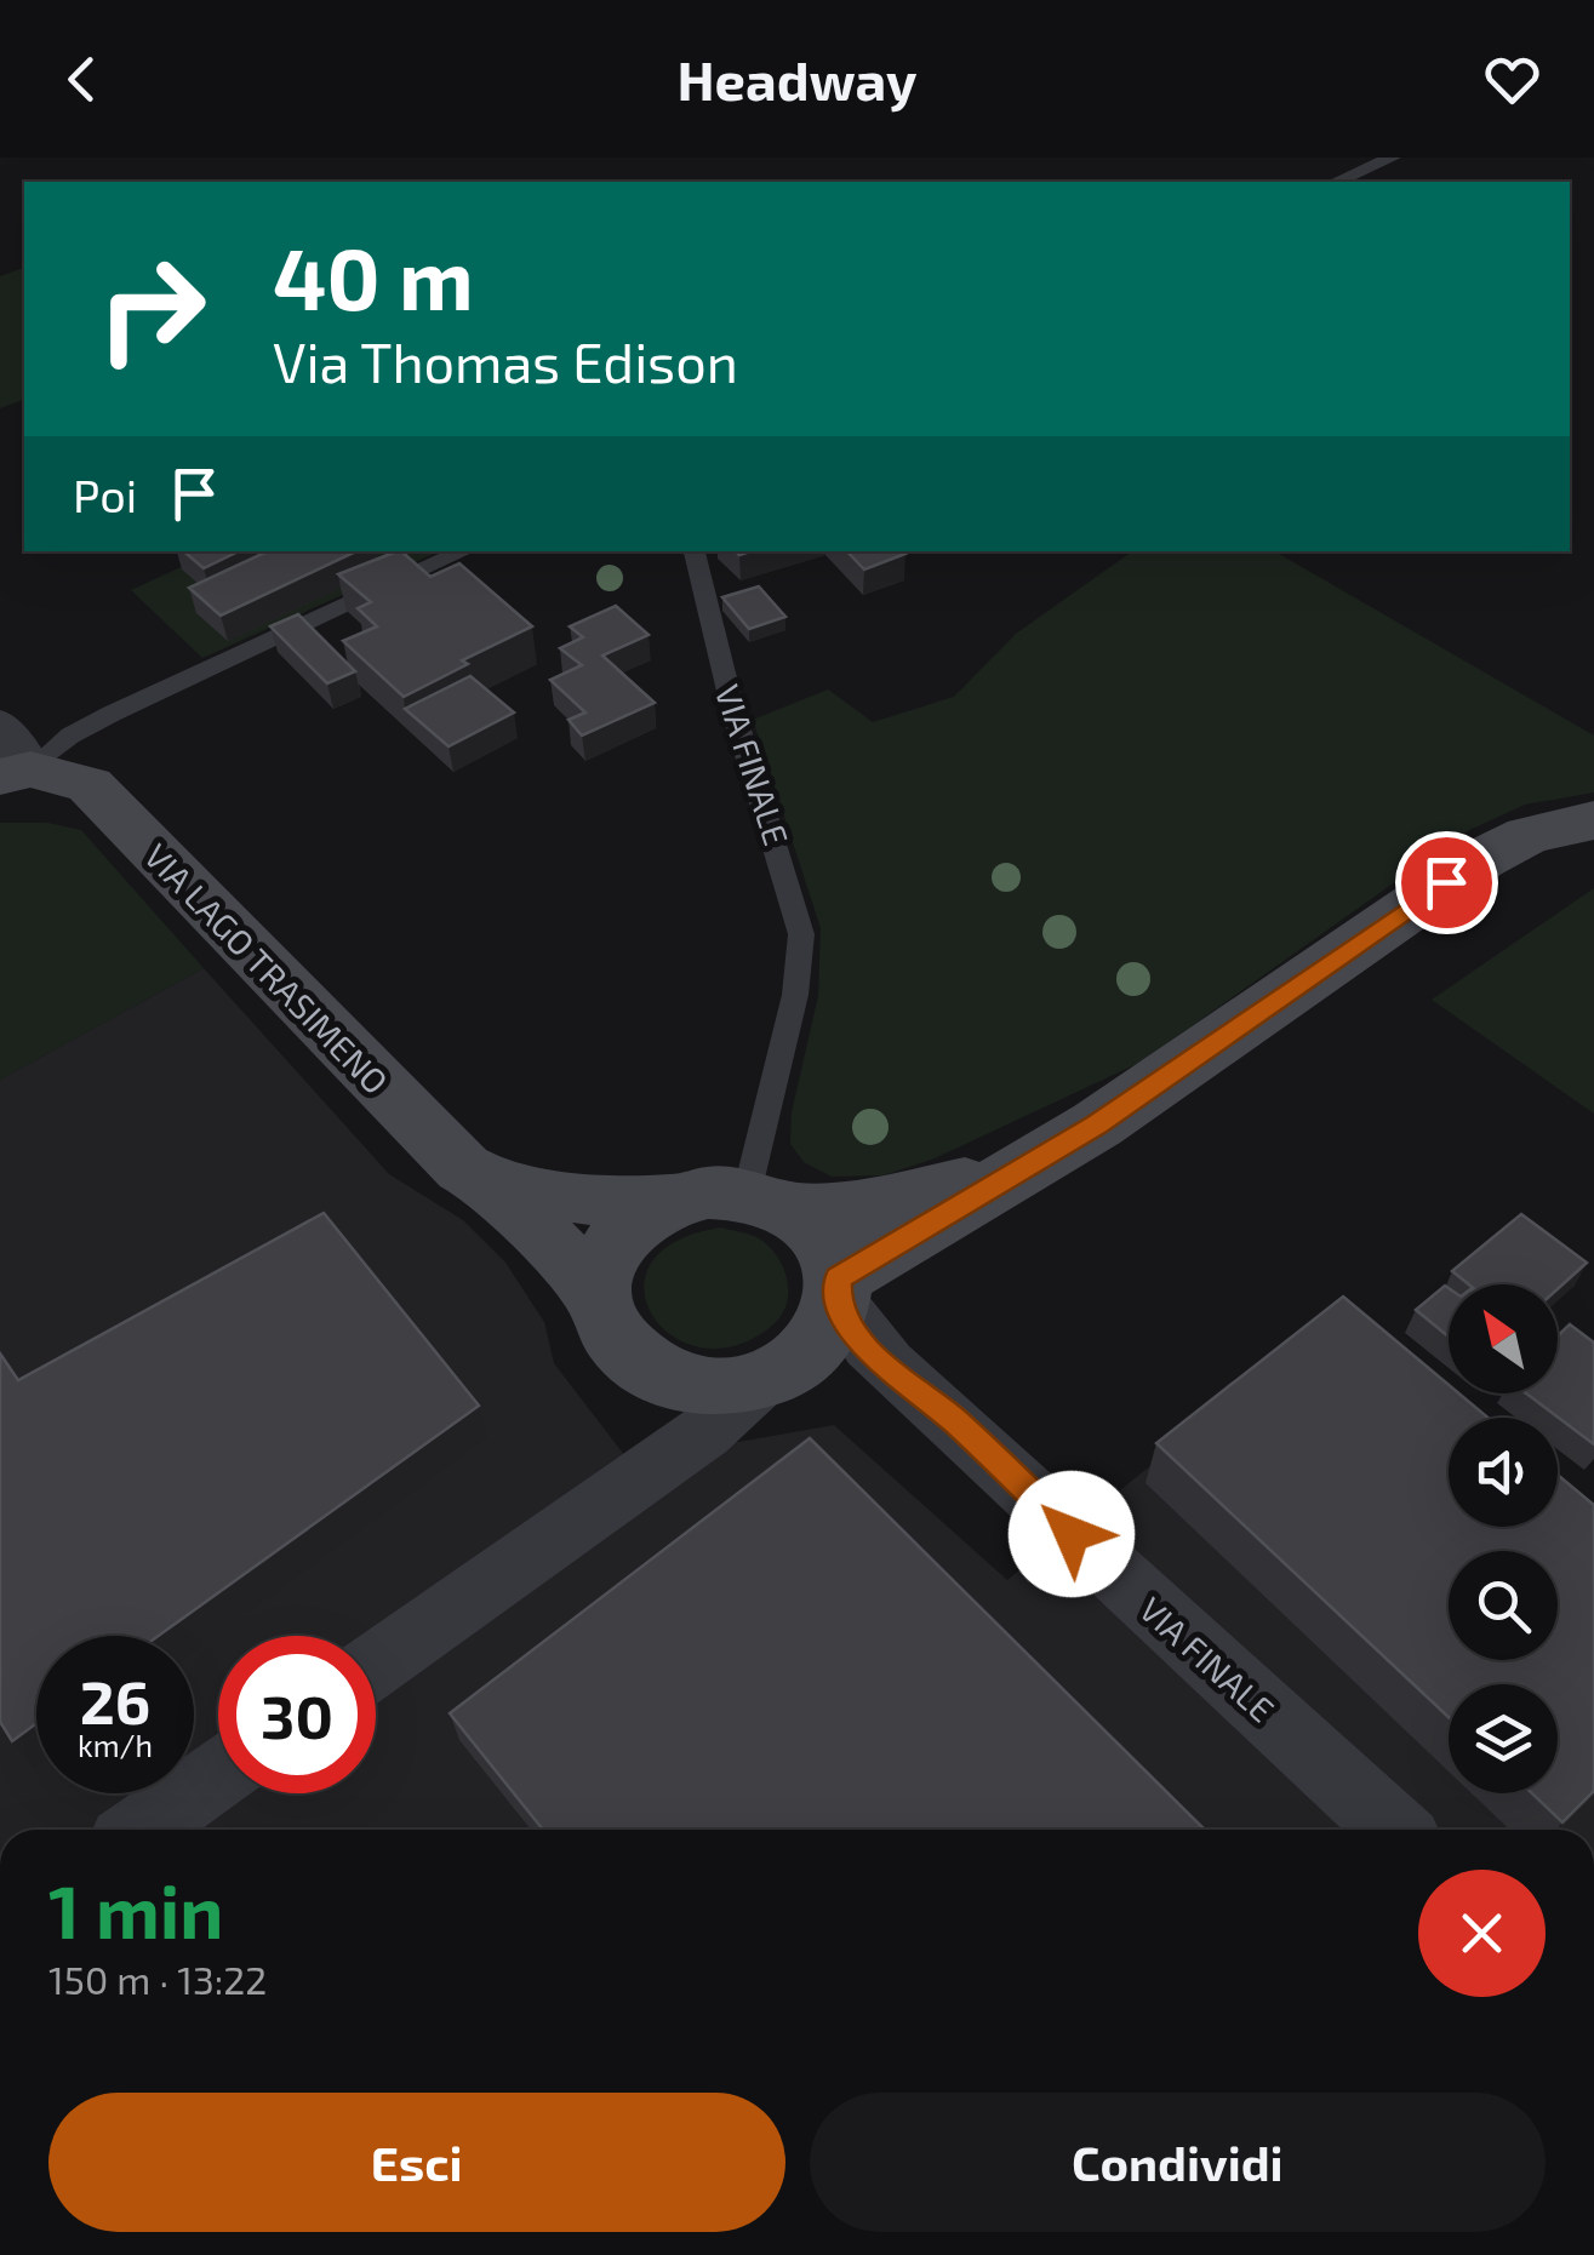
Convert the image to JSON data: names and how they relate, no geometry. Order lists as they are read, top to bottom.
{
  "streets": {
    "street": ["VIA FINALE", "VIA LAGO TRASIMENO"]
  },
  "crossings": [
    ["VIA FINALE", "VIA LAGO TRASIMENO"]
  ],
  "north": "top left",
  "page": {
    "header": "Headway",
    "turn": ["40 m", "Via Thomas Edison"],
    "then": "Poi",
    "speed": "26 km/h",
    "limit": "30",
    "heading": ["1 min", "150 m · 13:22"],
    "buttons": ["Esci", "Condividi"]
  }
}
